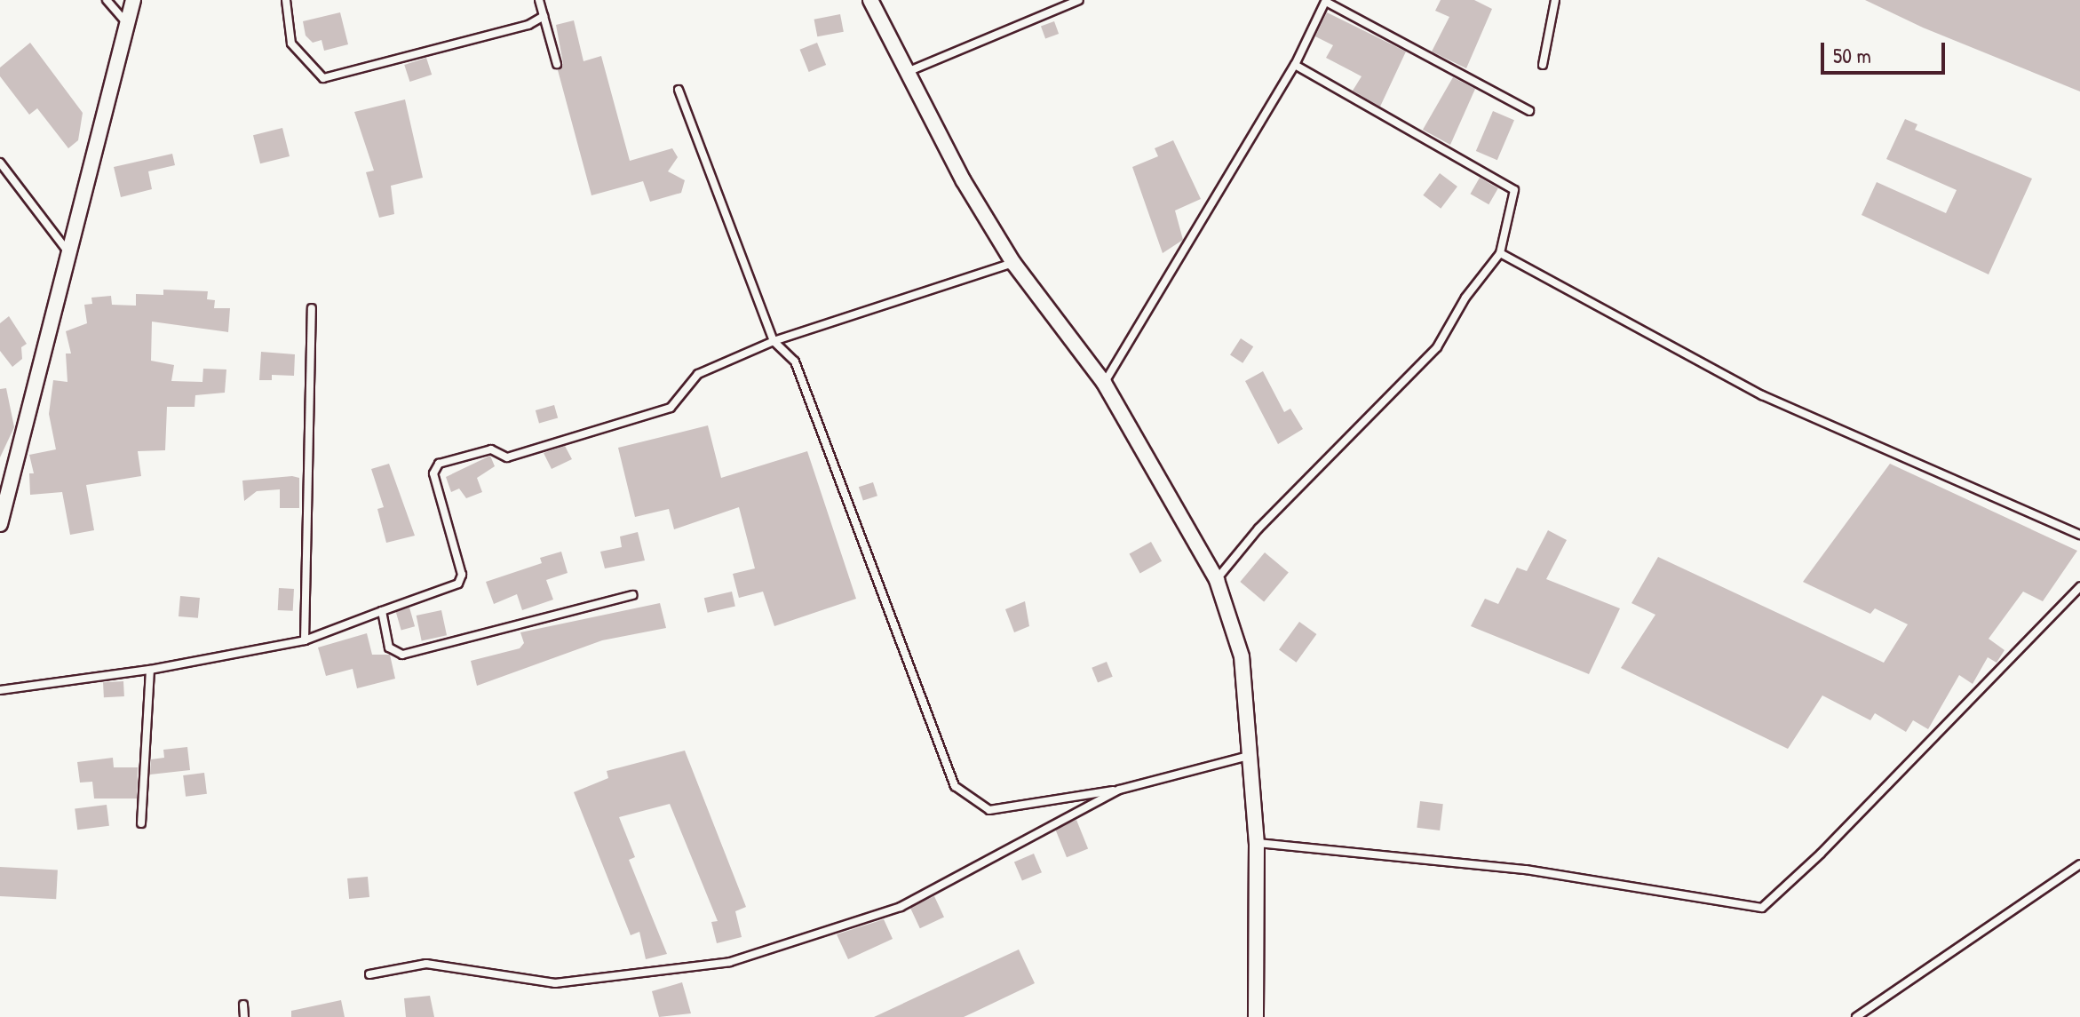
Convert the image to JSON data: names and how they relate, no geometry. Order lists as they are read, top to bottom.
{
  "scale_bar": "50 m"
}
